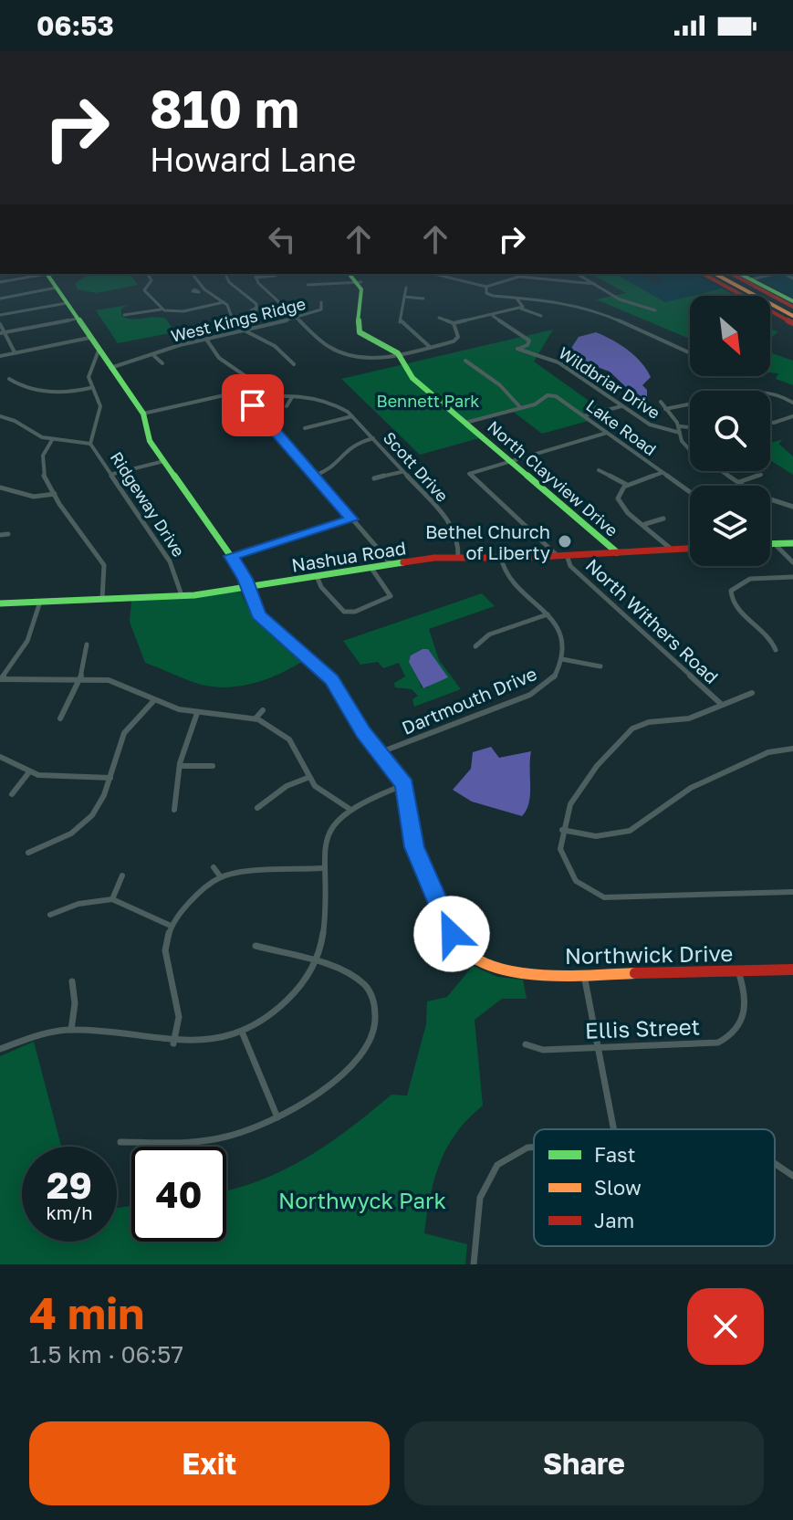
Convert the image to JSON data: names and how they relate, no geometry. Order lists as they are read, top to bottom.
{
  "streets": {
    "main road": ["North Clayview Drive", "Nashua Road", "Northwick Drive"],
    "street": [
      "West Kings Ridge",
      "Wildbriar Drive",
      "Lake Road",
      "Scott Drive",
      "Ridgeway Drive",
      "North Withers Road",
      "Dartmouth Drive",
      "Ellis Street"
    ]
  },
  "crossings": [
    ["Scott Drive", "Nashua Road"],
    ["North Clayview Drive", "Nashua Road"],
    ["North Clayview Drive", "North Withers Road"],
    ["Ridgeway Drive", "Nashua Road"],
    ["Nashua Road", "North Withers Road"],
    ["Northwick Drive", "Ellis Street"]
  ],
  "parks": ["Bennett Park", "Northwyck Park"],
  "places": ["Bethel Church of Liberty"],
  "legend": ["Fast", "Slow", "Jam"],
  "north": "bottom right",
  "page": {
    "status": "06:53",
    "turn": ["810 m", "Howard Lane"],
    "speed": "29 km/h",
    "limit": "40",
    "heading": ["4 min", "1.5 km · 06:57"],
    "buttons": ["Exit", "Share"]
  }
}
